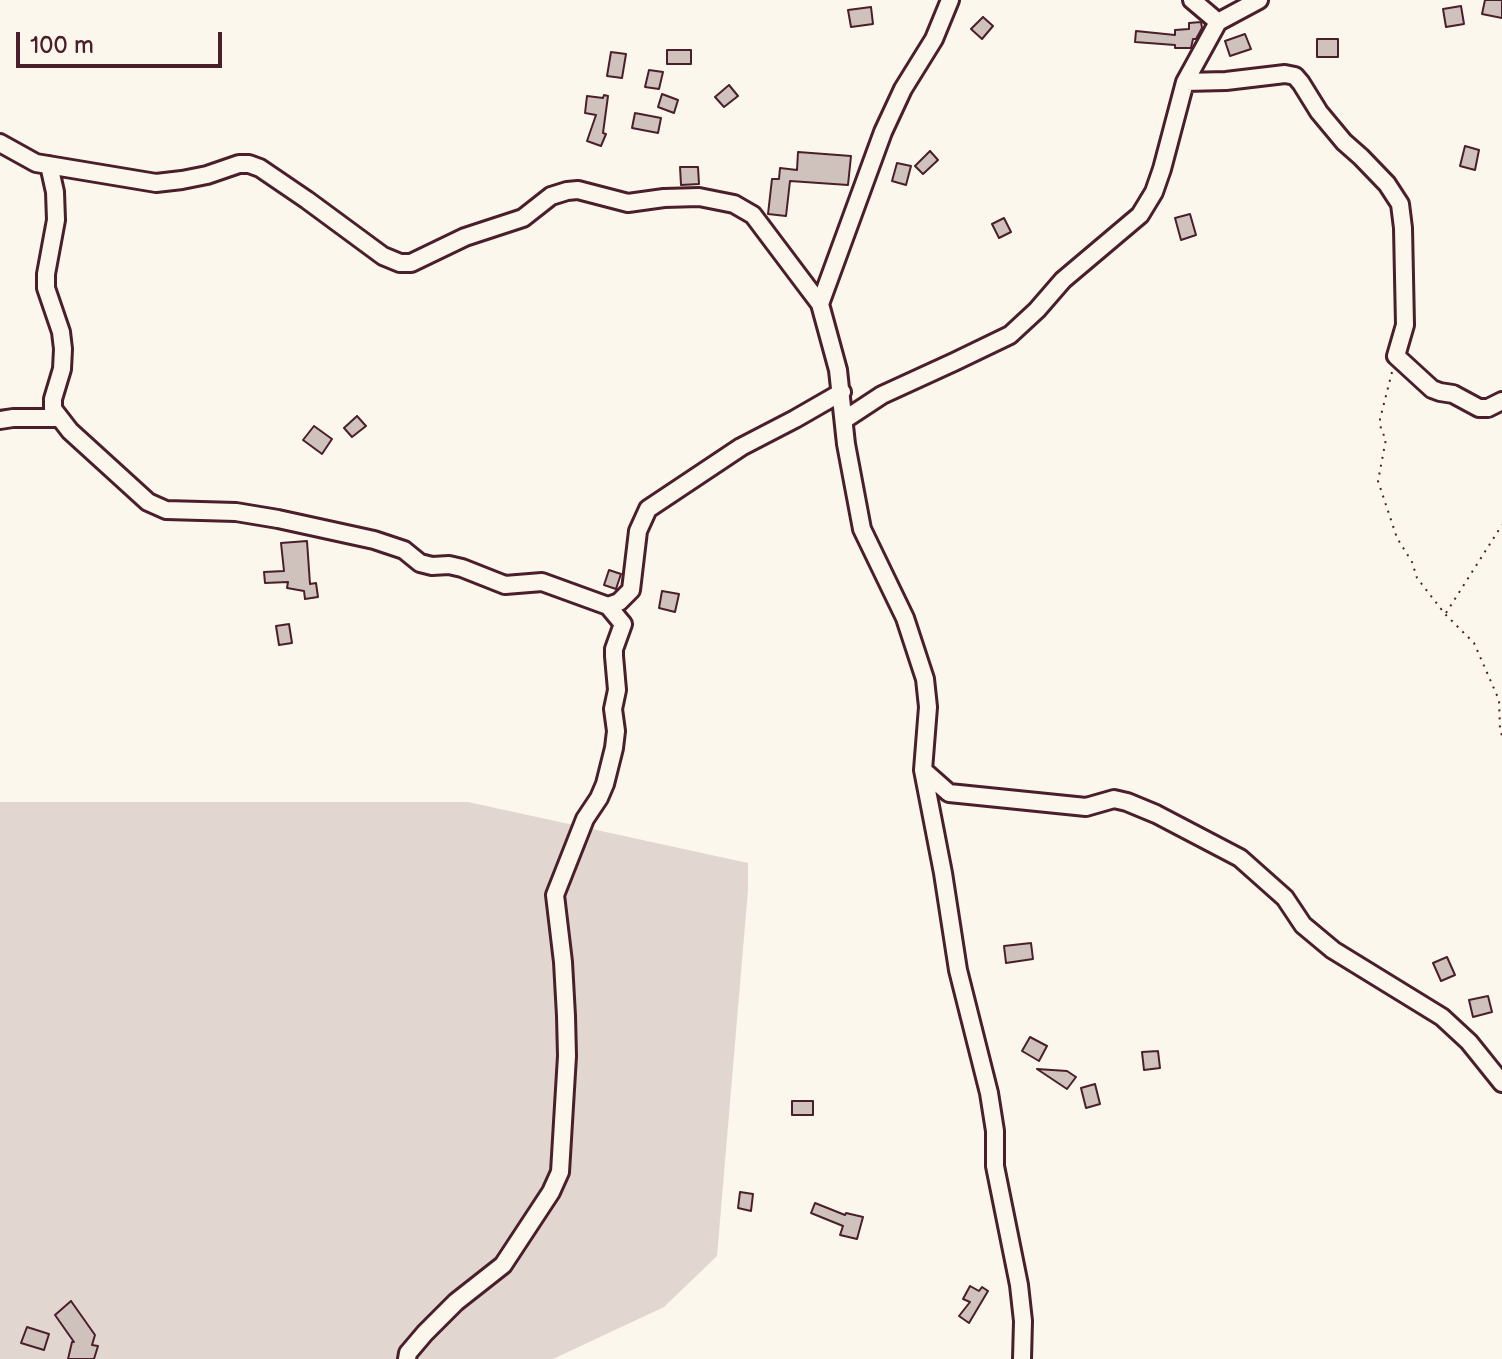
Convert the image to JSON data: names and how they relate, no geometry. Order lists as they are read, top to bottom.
{
  "scale_bar": "100 m"
}
